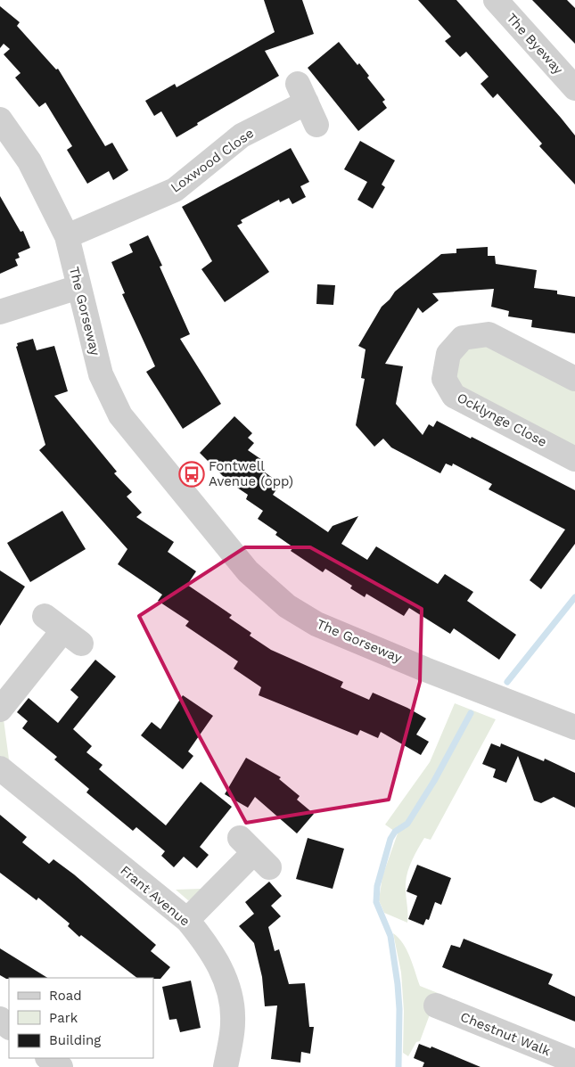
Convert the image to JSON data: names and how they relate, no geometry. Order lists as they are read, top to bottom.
{
  "streets": {
    "street": [
      "The Byeway",
      "Loxwood Close",
      "The Gorseway",
      "Ocklynge Close",
      "Frant Avenue",
      "Chestnut Walk"
    ]
  },
  "crossings": [
    ["Loxwood Close", "The Gorseway"]
  ],
  "places": {
    "bus stop": ["Fontwell Avenue (opp)"]
  },
  "legend": ["Road", "Park", "Building"]
}
